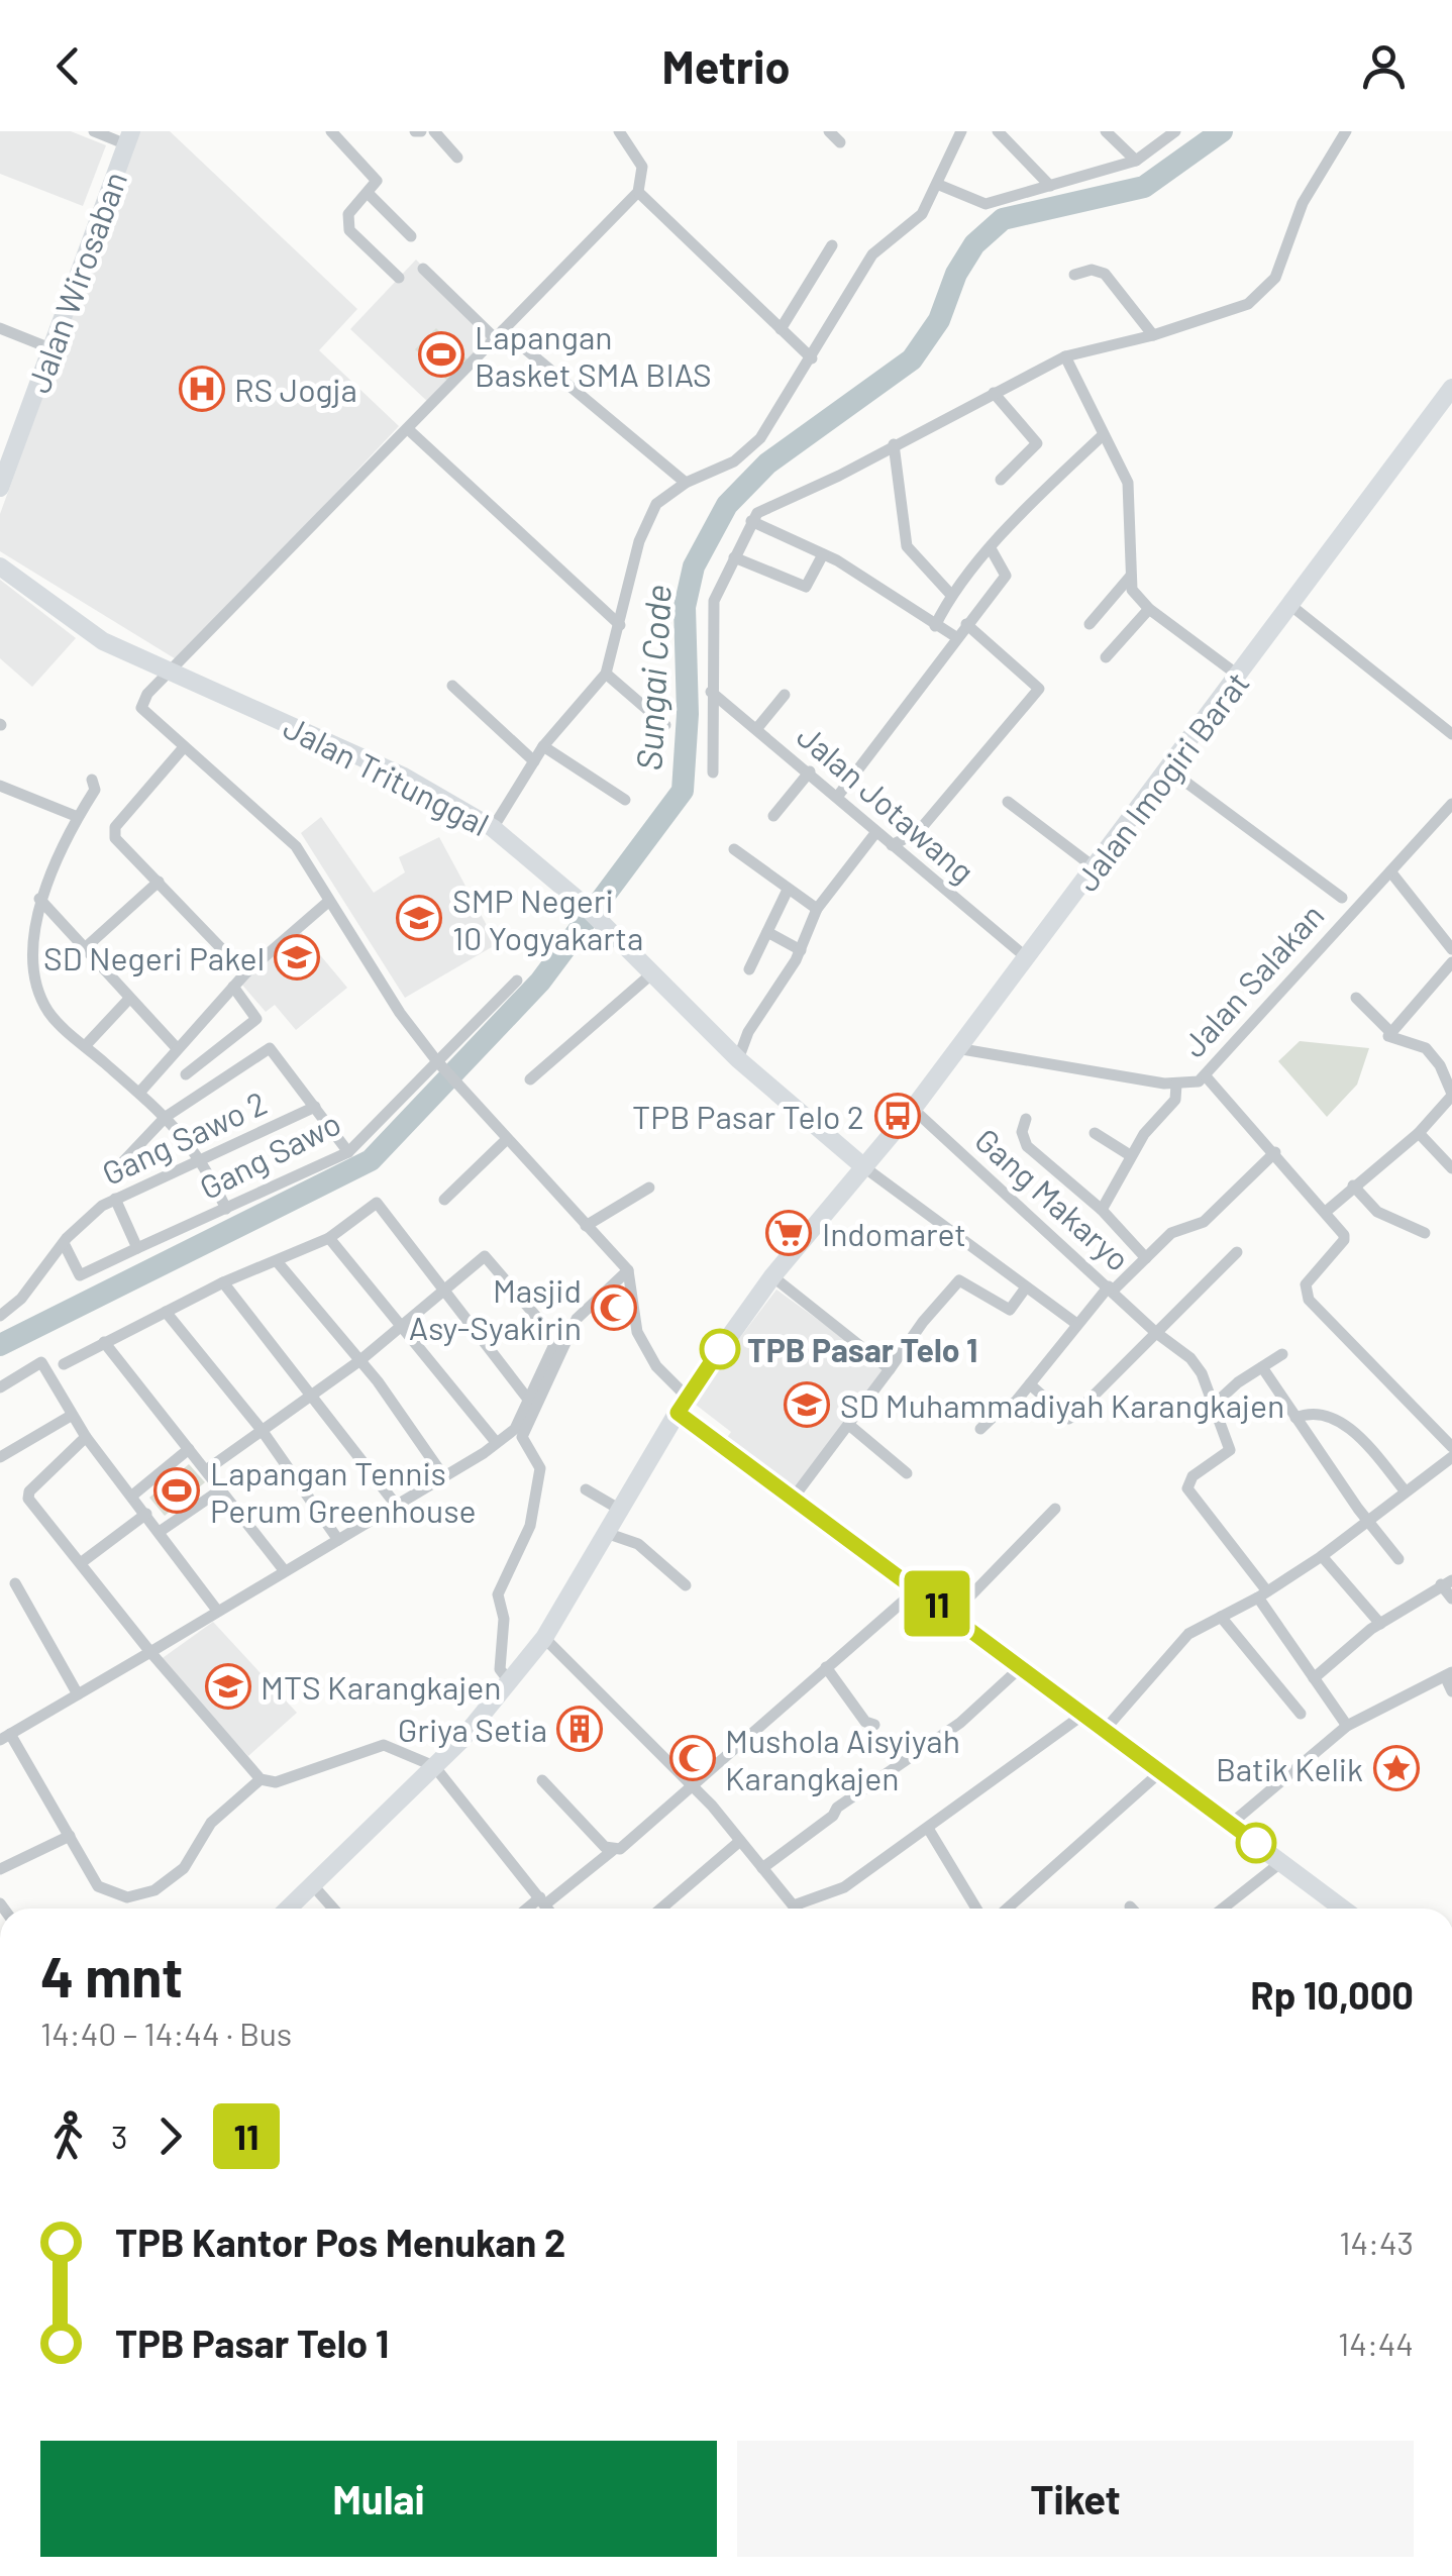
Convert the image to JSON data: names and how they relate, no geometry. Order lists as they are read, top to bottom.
{
  "streets": {
    "main road": ["Jalan Wirosaban", "Jalan Tritunggal", "Jalan Imogiri Barat"],
    "street": [
      "Jalan Jotawang",
      "Jalan Salakan",
      "Gang Sawo 2",
      "Gang Sawo",
      "Gang Makaryo"
    ]
  },
  "crossings": [
    ["Jalan Tritunggal", "Jalan Imogiri Barat"],
    ["Jalan Imogiri Barat", "Jalan Jotawang"],
    ["Jalan Imogiri Barat", "Jalan Salakan"],
    ["Jalan Imogiri Barat", "Gang Makaryo"],
    ["Gang Sawo 2", "Gang Sawo"]
  ],
  "water": ["Sungai Code"],
  "places": {
    "sports": ["Lapangan Basket SMA BIAS", "Lapangan Tennis Perum Greenhouse"],
    "hospital": ["RS Jogja"],
    "school or university": [
      "SMP Negeri 10 Yogyakarta",
      "SD Negeri Pakel",
      "SD Muhammadiyah Karangkajen",
      "MTS Karangkajen"
    ],
    "bus stop": ["TPB Pasar Telo 2"],
    "supermarket": ["Indomaret"],
    "mosque": ["Masjid Asy-Syakirin", "Mushola Aisyiyah Karangkajen"],
    "other": ["TPB Pasar Telo 1"],
    "building": ["Griya Setia"],
    "place": ["Batik Kelik"]
  },
  "lines": ["bus line 11"],
  "page": {
    "header": "Metrio",
    "on_map": "11",
    "heading": ["4 mnt", "14:40 – 14:44 · Bus", "Rp 10,000"],
    "legs": ["3", "11"],
    "list": [
      {
        "name": "TPB Kantor Pos Menukan 2",
        "value": "14:43"
      },
      {
        "name": "TPB Pasar Telo 1",
        "value": "14:44"
      }
    ],
    "buttons": ["Mulai", "Tiket"]
  }
}
